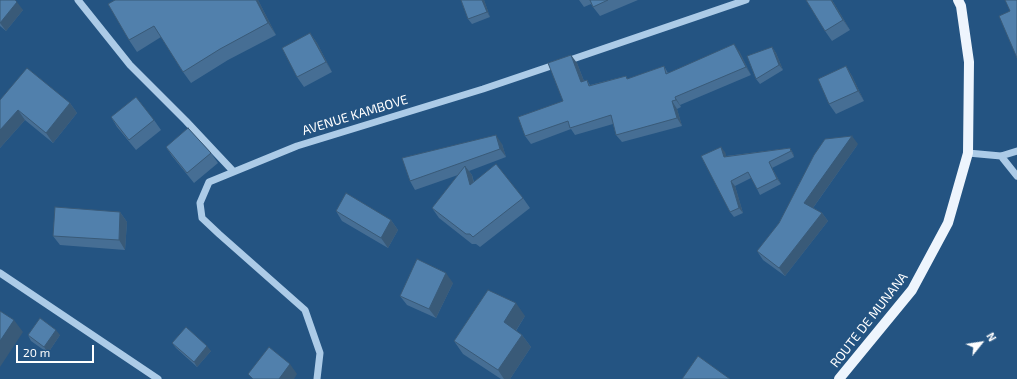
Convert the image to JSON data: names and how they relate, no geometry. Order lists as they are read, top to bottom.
{
  "streets": {
    "main road": ["ROUTE DE MUNANA"],
    "street": ["AVENUE KAMBOVE"]
  },
  "scale_bar": "20 m",
  "north": "top right"
}
